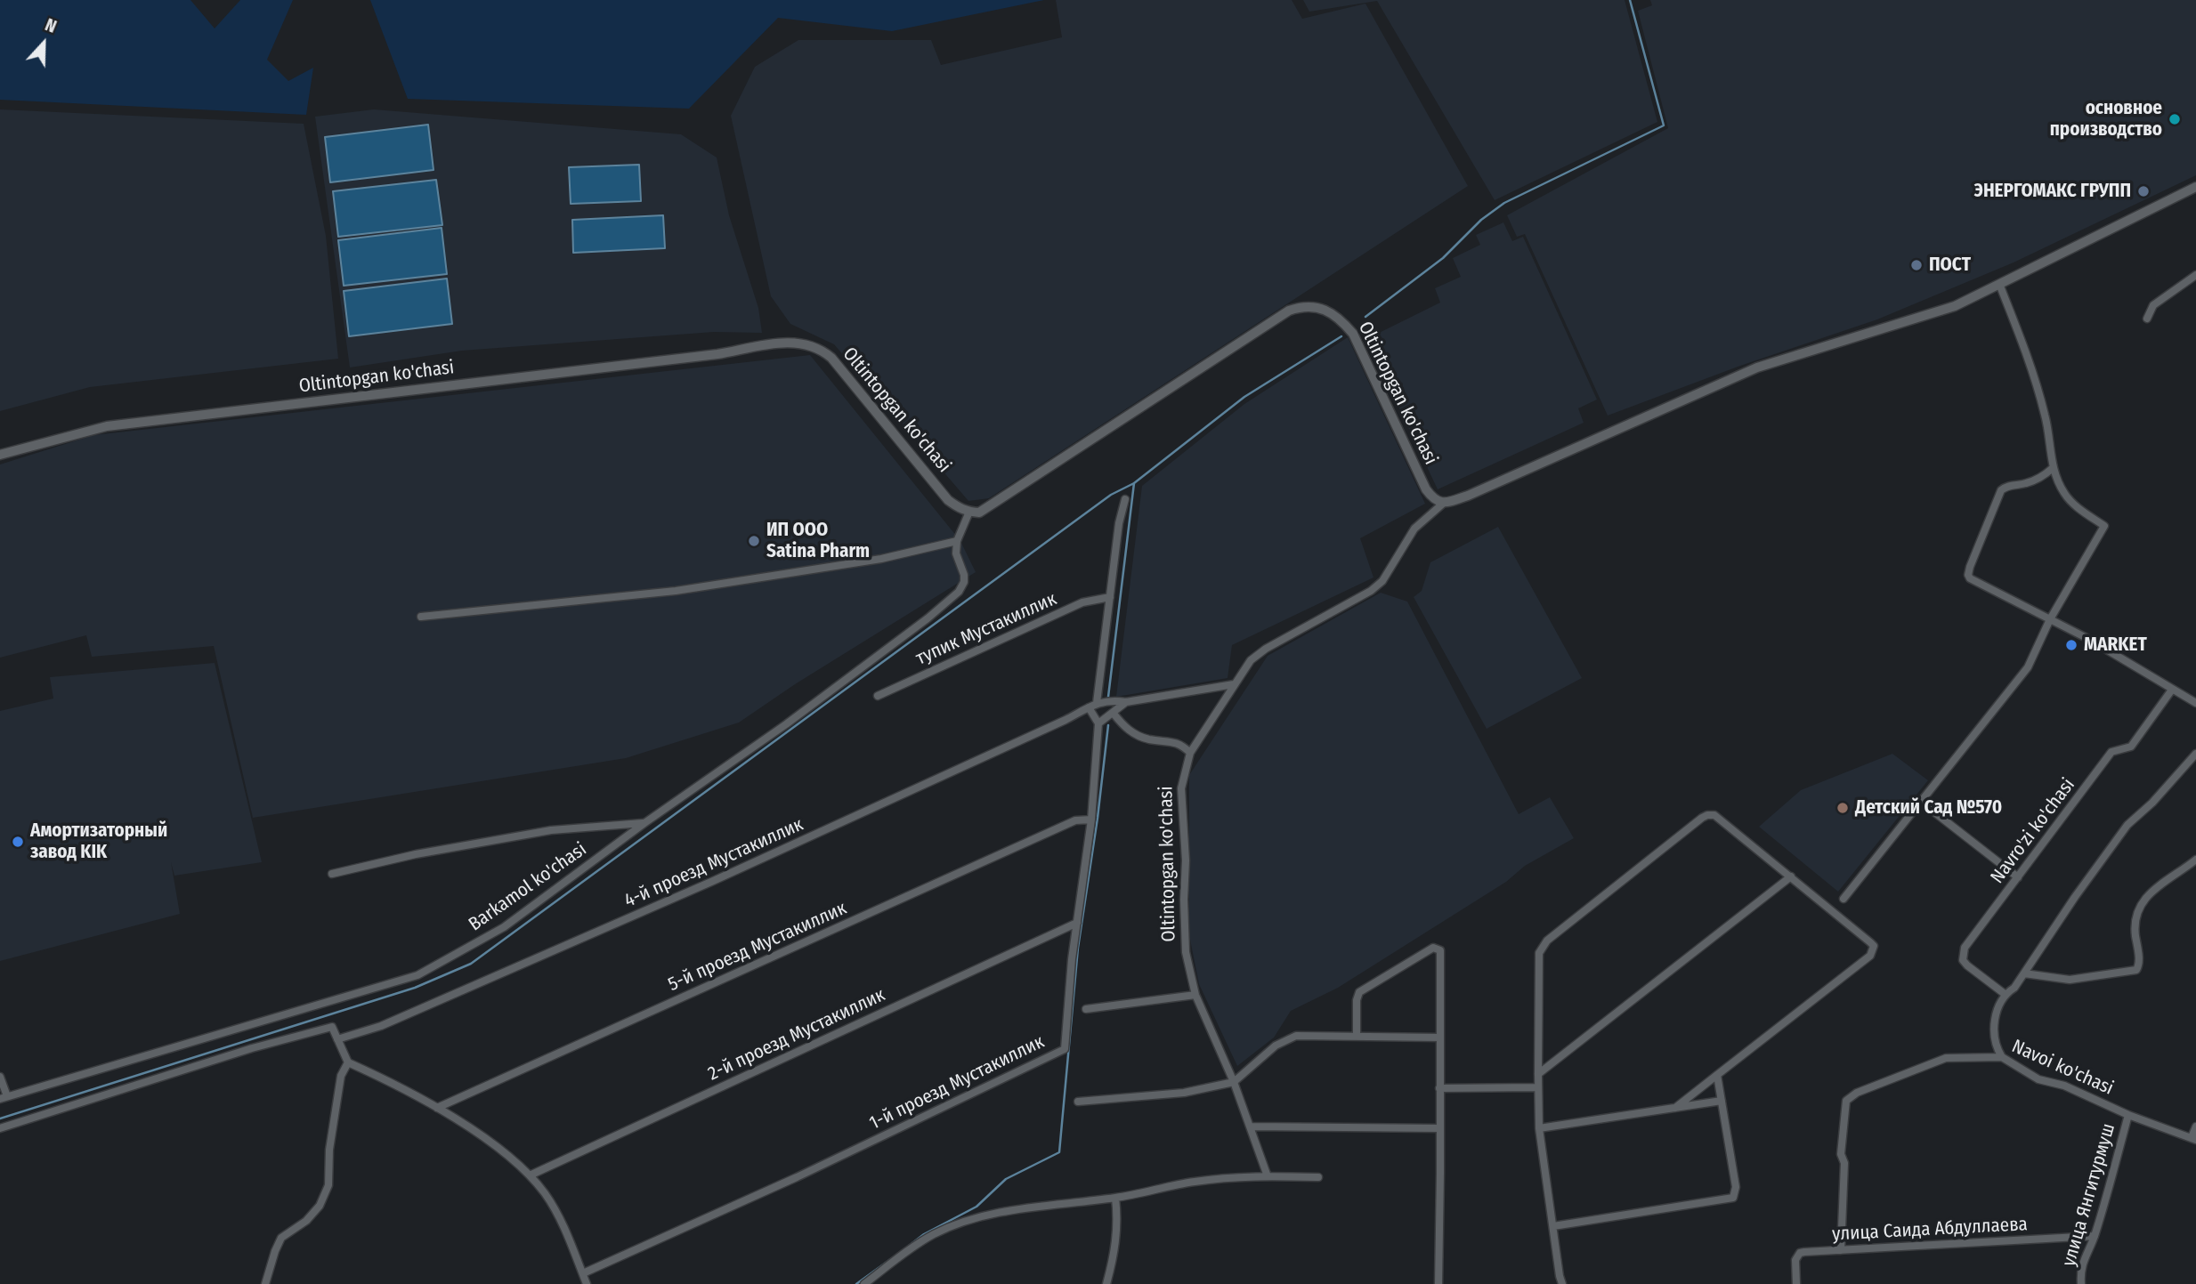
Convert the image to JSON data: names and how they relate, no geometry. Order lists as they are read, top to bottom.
{
  "streets": {
    "street": [
      "Oltintopgan ko'chasi",
      "тупик Мустакиллик",
      "Navro'zi ko'chasi",
      "4-й проезд Мустакиллик",
      "Barkamol ko'chasi",
      "5-й проезд Мустакиллик",
      "2-й проезд Мустакиллик",
      "Navoi ko'chasi",
      "1-й проезд Мустакиллик",
      "улица Янгитурмуш",
      "улица Саида Абдуллаева"
    ]
  },
  "crossings": [
    ["5-й проезд Мустакиллик", "1-й проезд Мустакиллик"],
    ["2-й проезд Мустакиллик", "1-й проезд Мустакиллик"],
    ["Navoi ko'chasi", "улица Янгитурмуш"],
    ["Navoi ko'chasi", "улица Саида Абдуллаева"],
    ["улица Янгитурмуш", "улица Саида Абдуллаева"]
  ],
  "places": [
    "основное производство",
    "ЭНЕРГОМАКС ГРУПП",
    "ПОСТ",
    "ИП ООО Satina Pharm",
    "MARKET",
    "Детский Сад №570",
    "Амортизаторный завод KIK"
  ],
  "north": "top"
}
